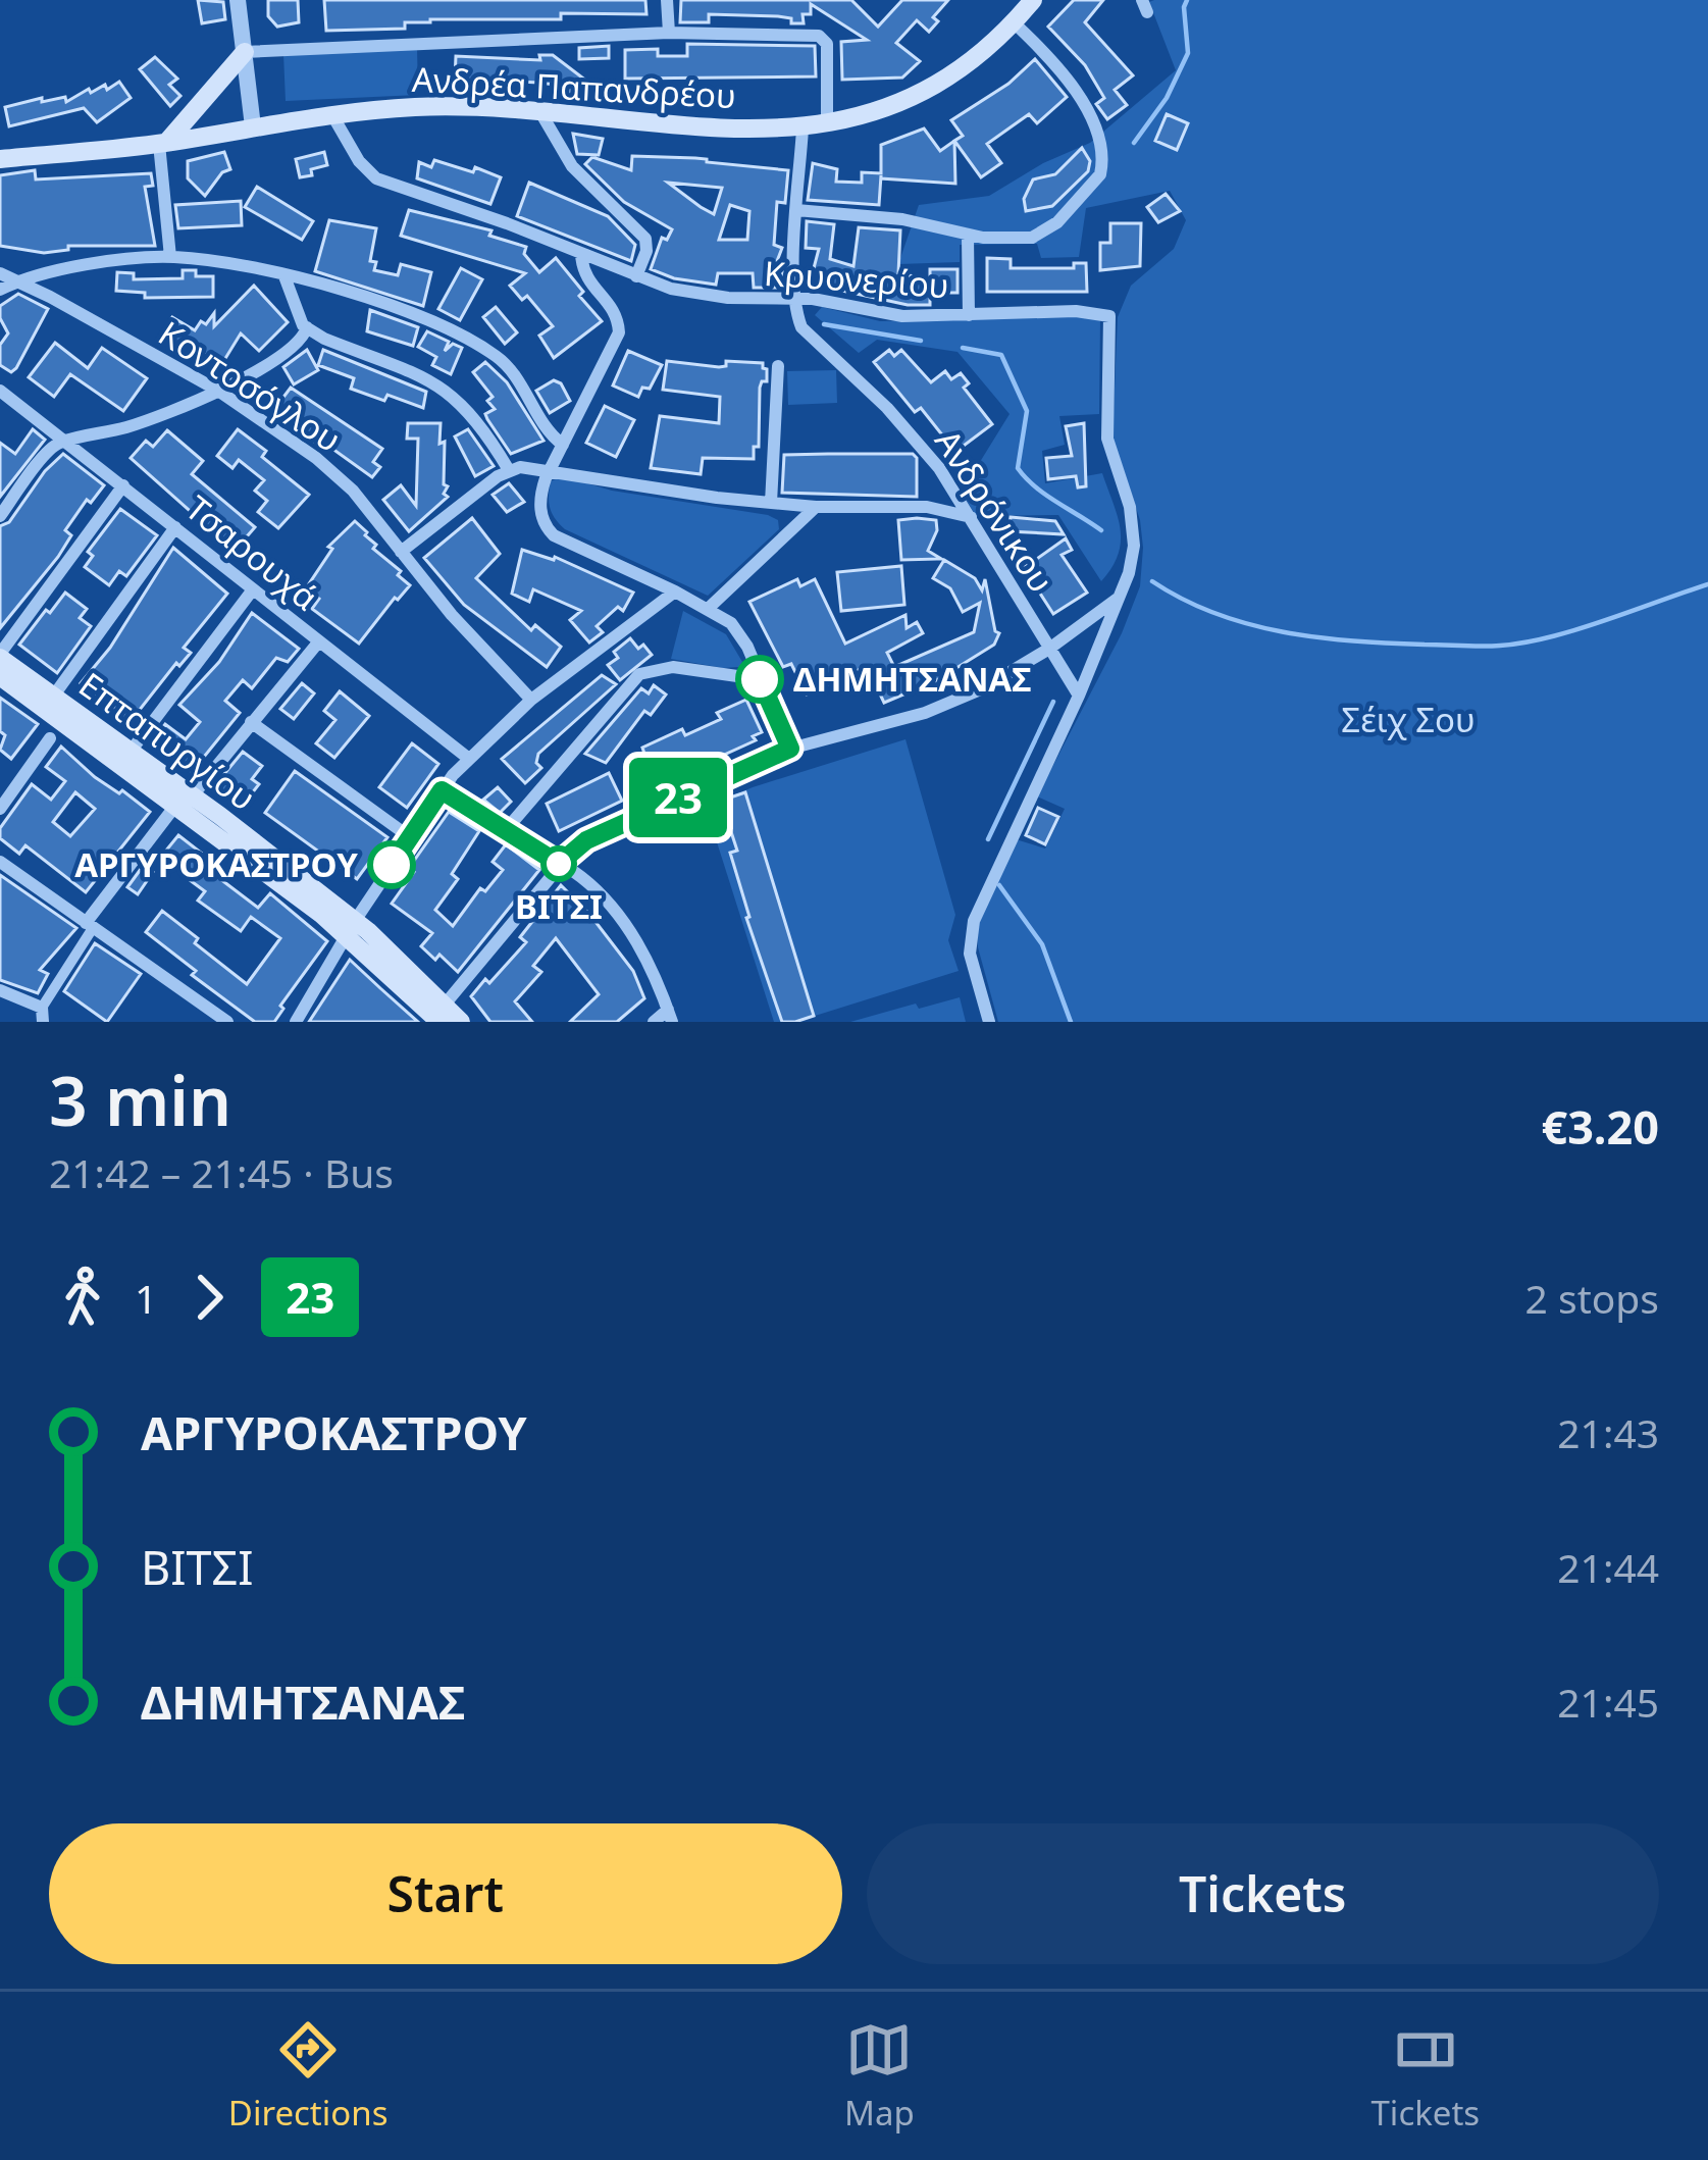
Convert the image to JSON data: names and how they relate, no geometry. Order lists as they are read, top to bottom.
{
  "streets": {
    "main road": ["Ανδρέα Παπανδρέου", "Επταπυργίου"],
    "street": [
      "Κρυονερίου",
      "Κοντοσόγλου",
      "Ανδρόνικου",
      "Τσαρουχά"
    ]
  },
  "crossings": [
    ["Ανδρέα Παπανδρέου", "Κρυονερίου"],
    ["Κρυονερίου", "Ανδρόνικου"]
  ],
  "parks": ["Σέιχ Σου"],
  "places": ["ΔΗΜΗΤΣΑΝΑΣ", "ΒΙΤΣΙ", "ΑΡΓΥΡΟΚΑΣΤΡΟΥ"],
  "lines": ["bus line 23"],
  "page": {
    "on_map": "23",
    "heading": ["3 min", "21:42 – 21:45 · Bus", "€3.20"],
    "legs": ["1", "23", "2 stops"],
    "list": [
      {
        "name": "ΑΡΓΥΡΟΚΑΣΤΡΟΥ",
        "value": "21:43"
      },
      {
        "name": "ΒΙΤΣΙ",
        "value": "21:44"
      },
      {
        "name": "ΔΗΜΗΤΣΑΝΑΣ",
        "value": "21:45"
      }
    ],
    "buttons": ["Start", "Tickets"],
    "tabs": ["Directions", "Map", "Tickets"]
  }
}
